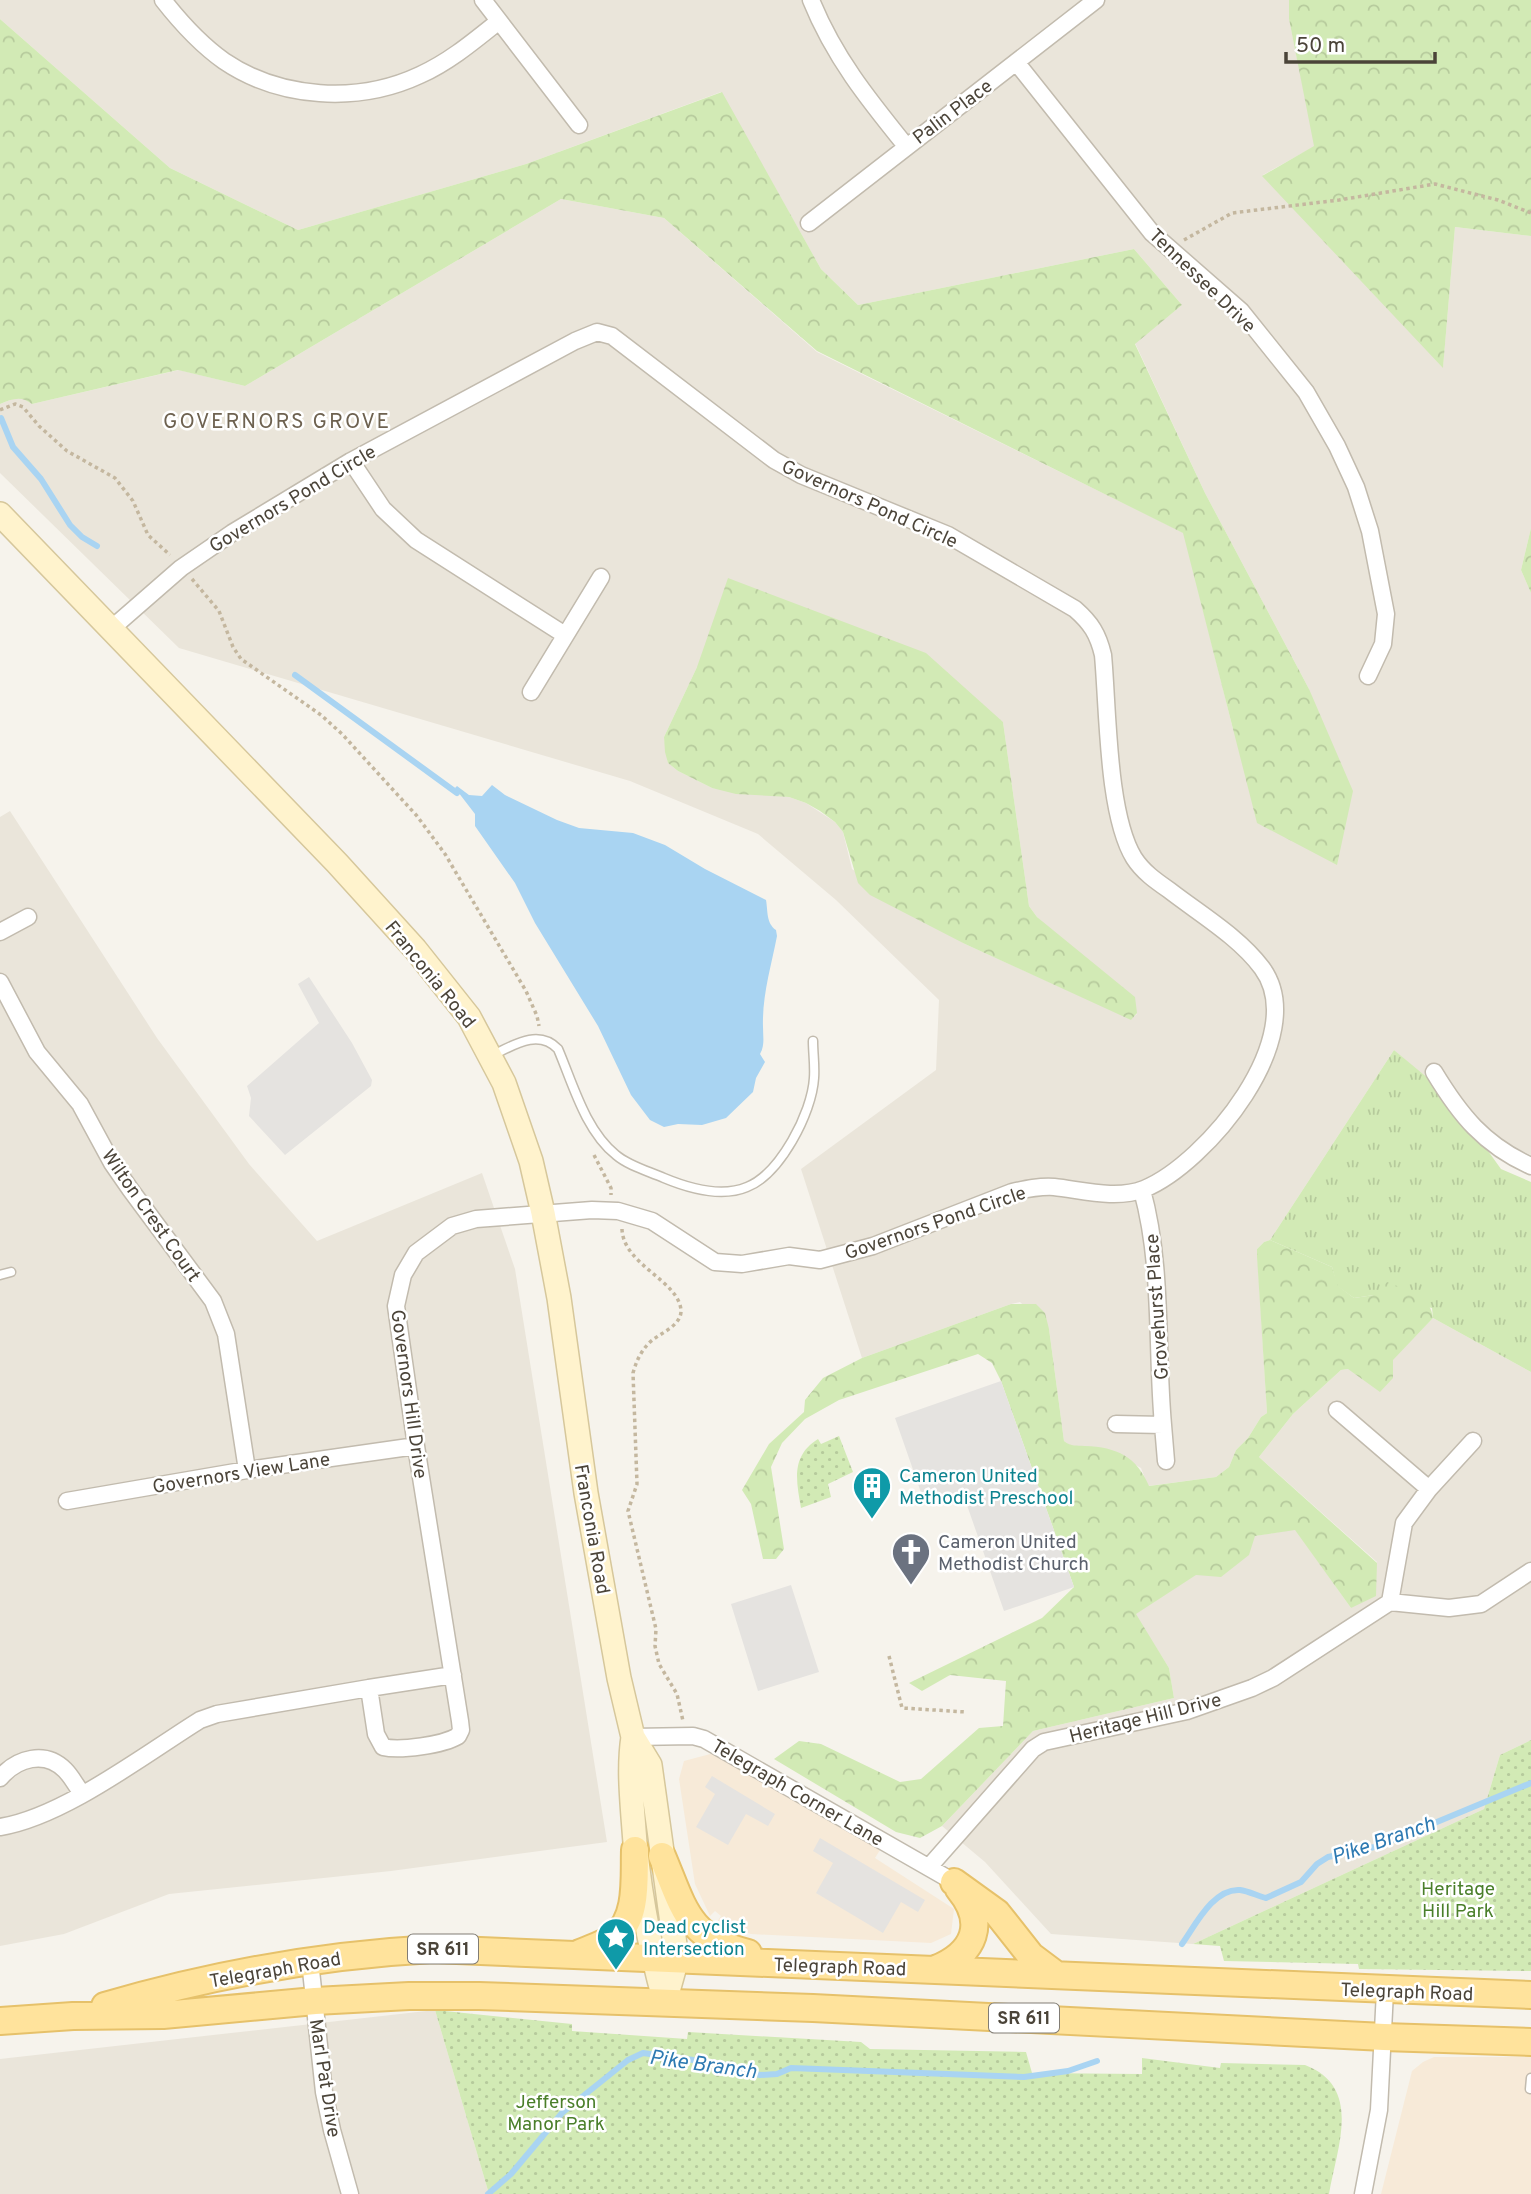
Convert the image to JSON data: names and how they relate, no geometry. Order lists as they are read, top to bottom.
{
  "streets": {
    "main road": ["Franconia Road", "SR 611", "Telegraph Road"],
    "street": [
      "Palin Place",
      "Tennessee Drive",
      "Governors Pond Circle",
      "Wilton Crest Court",
      "Grovehurst Place",
      "Governors Hill Drive",
      "Governors View Lane",
      "Heritage Hill Drive",
      "Telegraph Corner Lane",
      "Marl Pat Drive"
    ]
  },
  "crossings": [
    ["Palin Place", "Tennessee Drive"],
    ["Governors Pond Circle", "Franconia Road"],
    ["Governors Pond Circle", "Grovehurst Place"],
    ["Governors Pond Circle", "Governors Hill Drive"],
    ["Franconia Road", "Governors Hill Drive"],
    ["Franconia Road", "Telegraph Corner Lane"],
    ["Franconia Road", "Telegraph Road"],
    ["Wilton Crest Court", "Governors View Lane"],
    ["Governors Hill Drive", "Governors View Lane"],
    ["Heritage Hill Drive", "Telegraph Corner Lane"],
    ["Telegraph Road", "Marl Pat Drive"]
  ],
  "districts": ["GOVERNORS GROVE"],
  "water": ["Pike Branch"],
  "parks": ["Heritage Hill Park", "Jefferson Manor Park"],
  "places": {
    "building": ["Cameron United Methodist Preschool"],
    "church": ["Cameron United Methodist Church"],
    "place": ["Dead cyclist Intersection"]
  },
  "scale_bar": "50 m"
}
